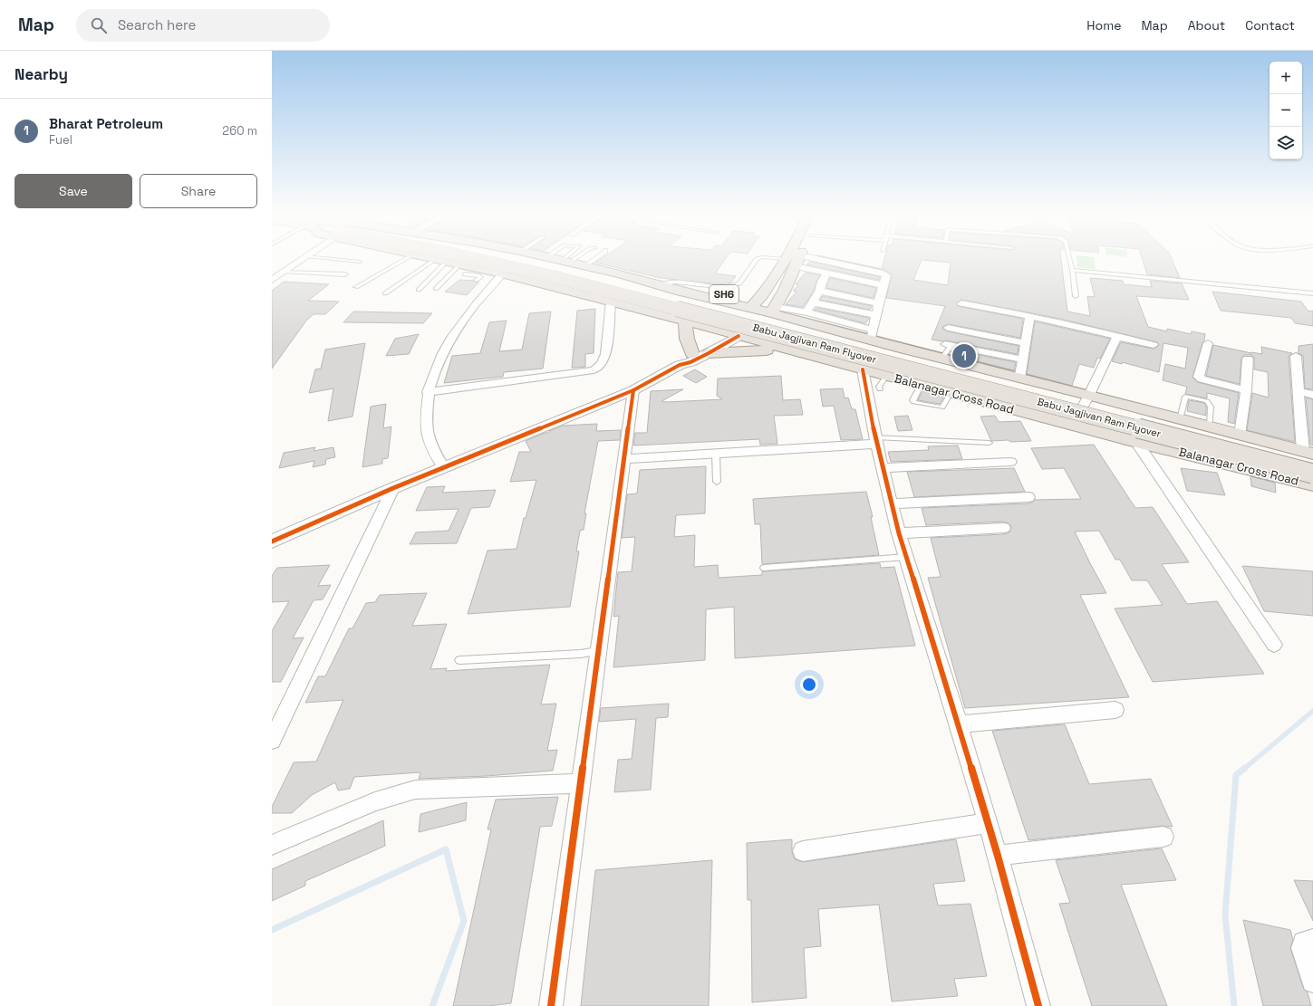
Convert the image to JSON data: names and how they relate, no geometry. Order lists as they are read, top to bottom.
{
  "streets": {
    "main road": ["SH6", "Babu Jagjivan Ram Flyover", "Balanagar Cross Road"]
  },
  "page": {
    "header": "Map",
    "search": "Search here",
    "nav": [
      "Home",
      "Map",
      "About",
      "Contact"
    ],
    "heading": "Nearby",
    "map_buttons": ["+", "−"],
    "list": [
      {
        "mark": "1",
        "name": "Bharat Petroleum",
        "note": "Fuel",
        "value": "260 m"
      }
    ],
    "buttons": ["Save", "Share"],
    "pins": "1"
  }
}
